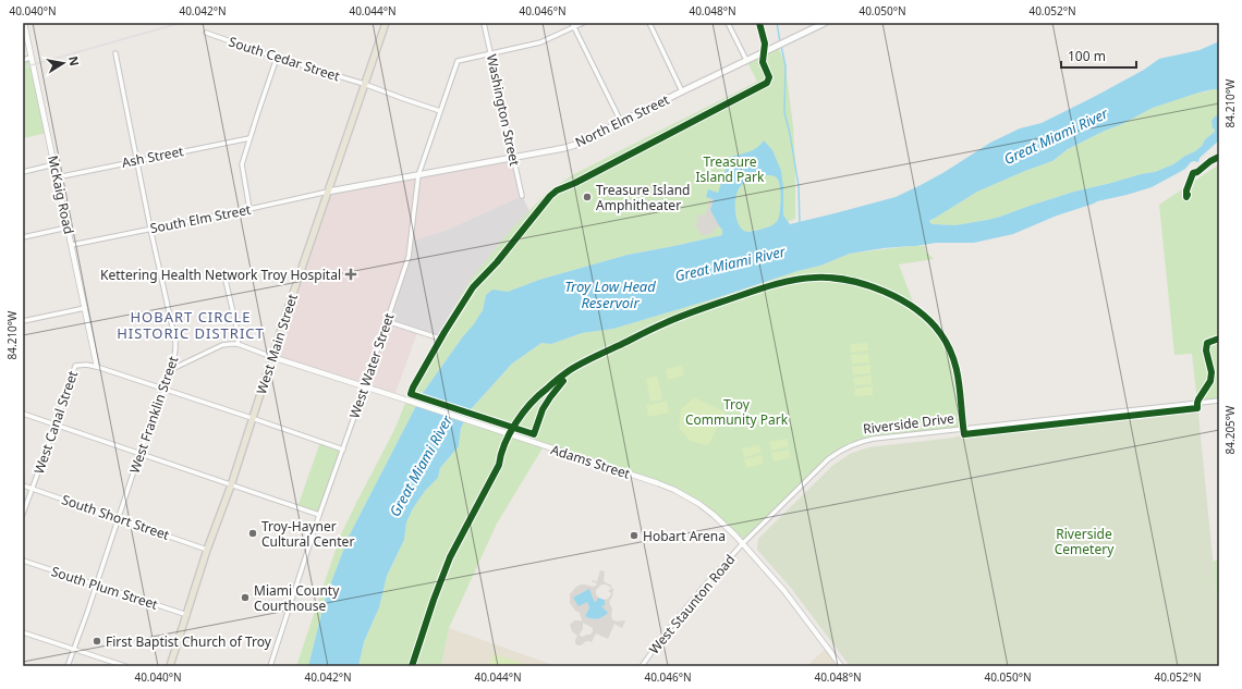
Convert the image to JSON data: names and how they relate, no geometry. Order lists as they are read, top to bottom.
{
  "streets": {
    "main road": ["North Elm Street", "West Main Street"],
    "street": [
      "South Cedar Street",
      "Washington Street",
      "Ash Street",
      "McKaig Road",
      "South Elm Street",
      "West Water Street",
      "West Franklin Street",
      "West Canal Street",
      "Riverside Drive",
      "Adams Street",
      "South Short Street",
      "South Plum Street",
      "West Staunton Road"
    ]
  },
  "crossings": [
    ["South Cedar Street", "West Main Street"],
    ["South Cedar Street", "West Water Street"],
    ["Washington Street", "North Elm Street"],
    ["Washington Street", "West Water Street"],
    ["North Elm Street", "South Elm Street"],
    ["North Elm Street", "West Main Street"],
    ["North Elm Street", "West Water Street"],
    ["Ash Street", "McKaig Road"],
    ["Ash Street", "West Franklin Street"],
    ["McKaig Road", "South Elm Street"],
    ["McKaig Road", "West Canal Street"],
    ["South Elm Street", "West Main Street"],
    ["South Elm Street", "West Franklin Street"],
    ["West Main Street", "Adams Street"],
    ["West Main Street", "South Short Street"],
    ["West Main Street", "South Plum Street"],
    ["West Water Street", "Adams Street"],
    ["West Franklin Street", "South Short Street"],
    ["West Franklin Street", "South Plum Street"],
    ["West Canal Street", "South Short Street"],
    ["Riverside Drive", "Adams Street"],
    ["Riverside Drive", "West Staunton Road"],
    ["Adams Street", "West Staunton Road"]
  ],
  "districts": ["HOBART CIRCLE HISTORIC DISTRICT"],
  "water": ["Great Miami River", "Troy Low Head Reservoir"],
  "parks": ["Treasure Island Park", "Troy Community Park", "Riverside Cemetery"],
  "places": {
    "other": [
      "Treasure Island Amphitheater",
      "Troy-Hayner Cultural Center",
      "Hobart Arena",
      "Miami County Courthouse",
      "First Baptist Church of Troy"
    ],
    "health": ["Kettering Health Network Troy Hospital"]
  },
  "scale_bar": "100 m",
  "north": "right",
  "coordinates": [
    "40.040°N",
    "40.042°N",
    "40.044°N",
    "40.046°N",
    "40.048°N",
    "40.050°N",
    "40.052°N",
    "84.210°W",
    "84.205°W"
  ]
}
